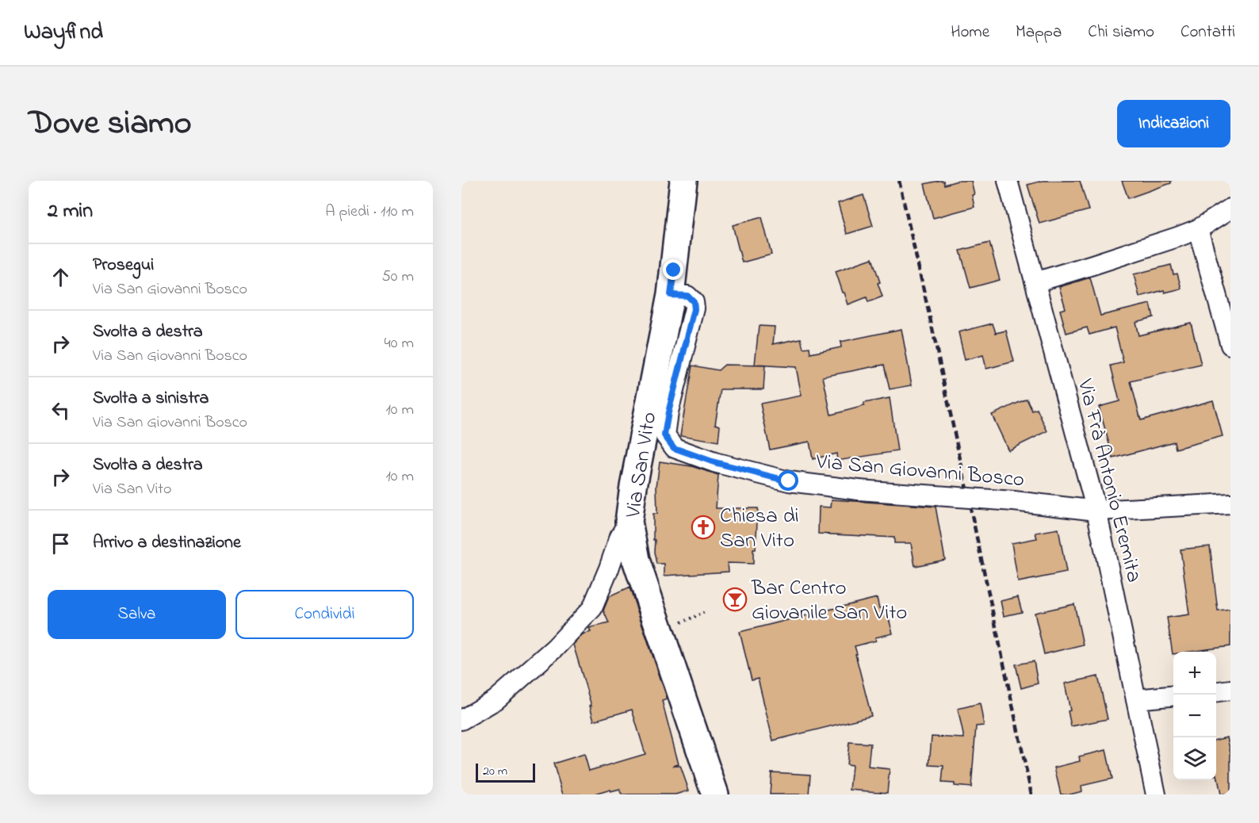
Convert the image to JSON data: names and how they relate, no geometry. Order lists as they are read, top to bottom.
{
  "streets": {
    "main road": ["Via San Vito"],
    "street": ["Via San Giovanni Bosco", "Via Frà Antonio Eremita"]
  },
  "crossings": [
    ["Via San Vito", "Via San Giovanni Bosco"],
    ["Via San Giovanni Bosco", "Via Frà Antonio Eremita"]
  ],
  "places": {
    "church": ["Chiesa di San Vito"],
    "bar": ["Bar Centro Giovanile San Vito"]
  },
  "scale_bar": "20 m",
  "page": {
    "header": "Wayfind",
    "nav": [
      "Home",
      "Mappa",
      "Chi siamo",
      "Contatti"
    ],
    "title": "Dove siamo",
    "buttons": [
      "Indicazioni",
      ["Salva", "Condividi"]
    ],
    "heading": ["2 min", "A piedi · 110 m"],
    "list": [
      ["Prosegui", "Via San Giovanni Bosco", "50 m"],
      ["Svolta a destra", "Via San Giovanni Bosco", "40 m"],
      ["Svolta a sinistra", "Via San Giovanni Bosco", "10 m"],
      ["Svolta a destra", "Via San Vito", "10 m"],
      "Arrivo a destinazione"
    ],
    "map_buttons": ["+", "−"],
    "scale": "20 m"
  }
}
